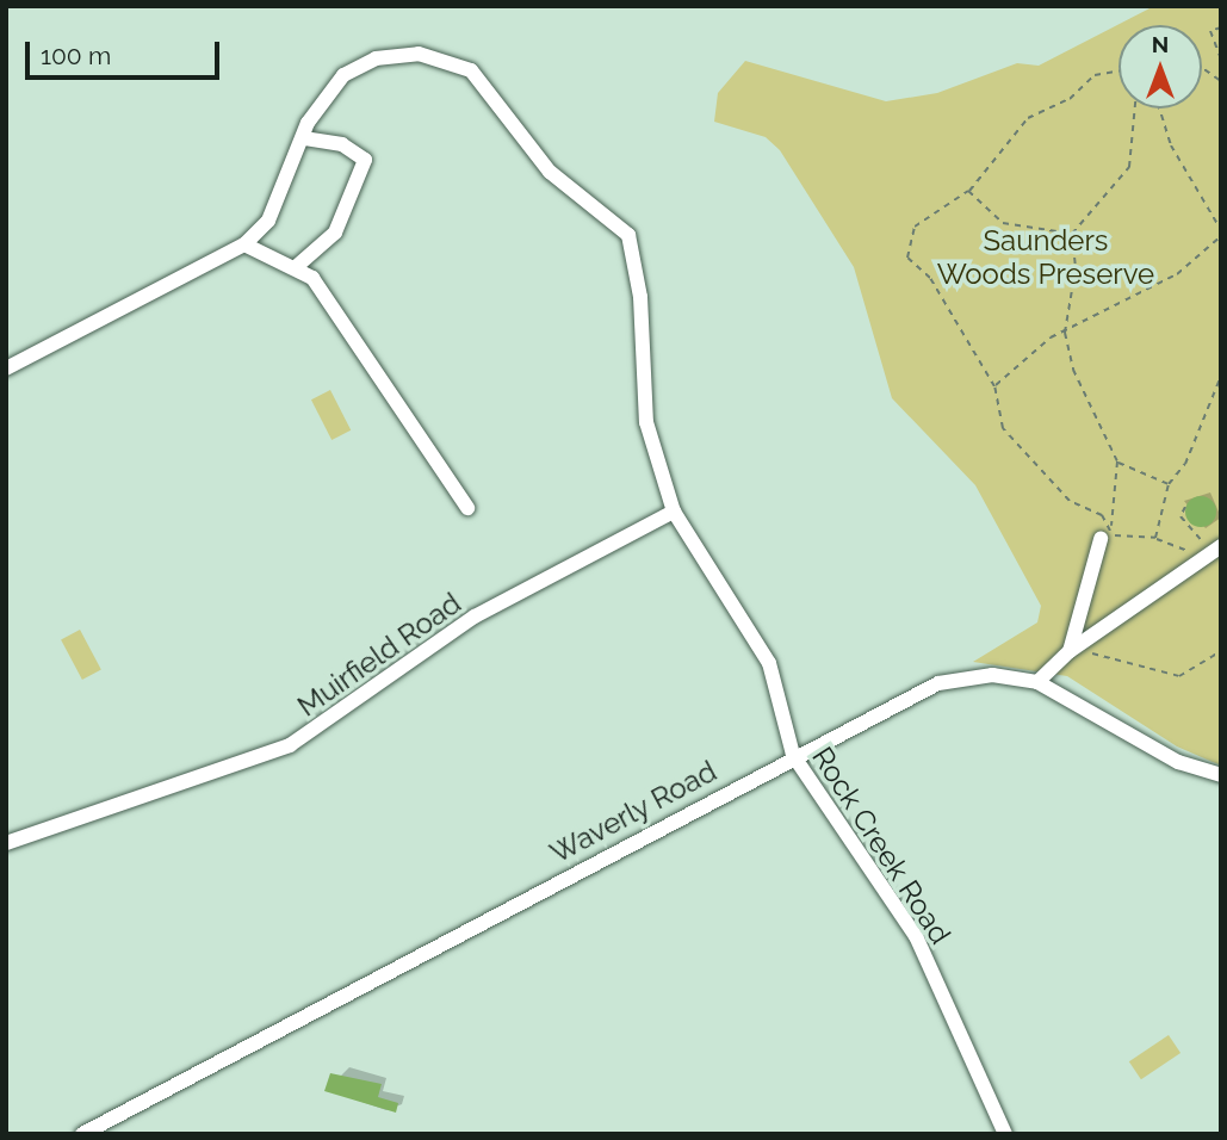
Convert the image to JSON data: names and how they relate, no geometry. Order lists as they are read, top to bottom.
{
  "streets": {
    "street": ["Muirfield Road", "Waverly Road", "Rock Creek Road"]
  },
  "crossings": [
    ["Muirfield Road", "Rock Creek Road"],
    ["Waverly Road", "Rock Creek Road"]
  ],
  "parks": ["Saunders Woods Preserve"],
  "scale_bar": "100 m",
  "north": "top"
}
